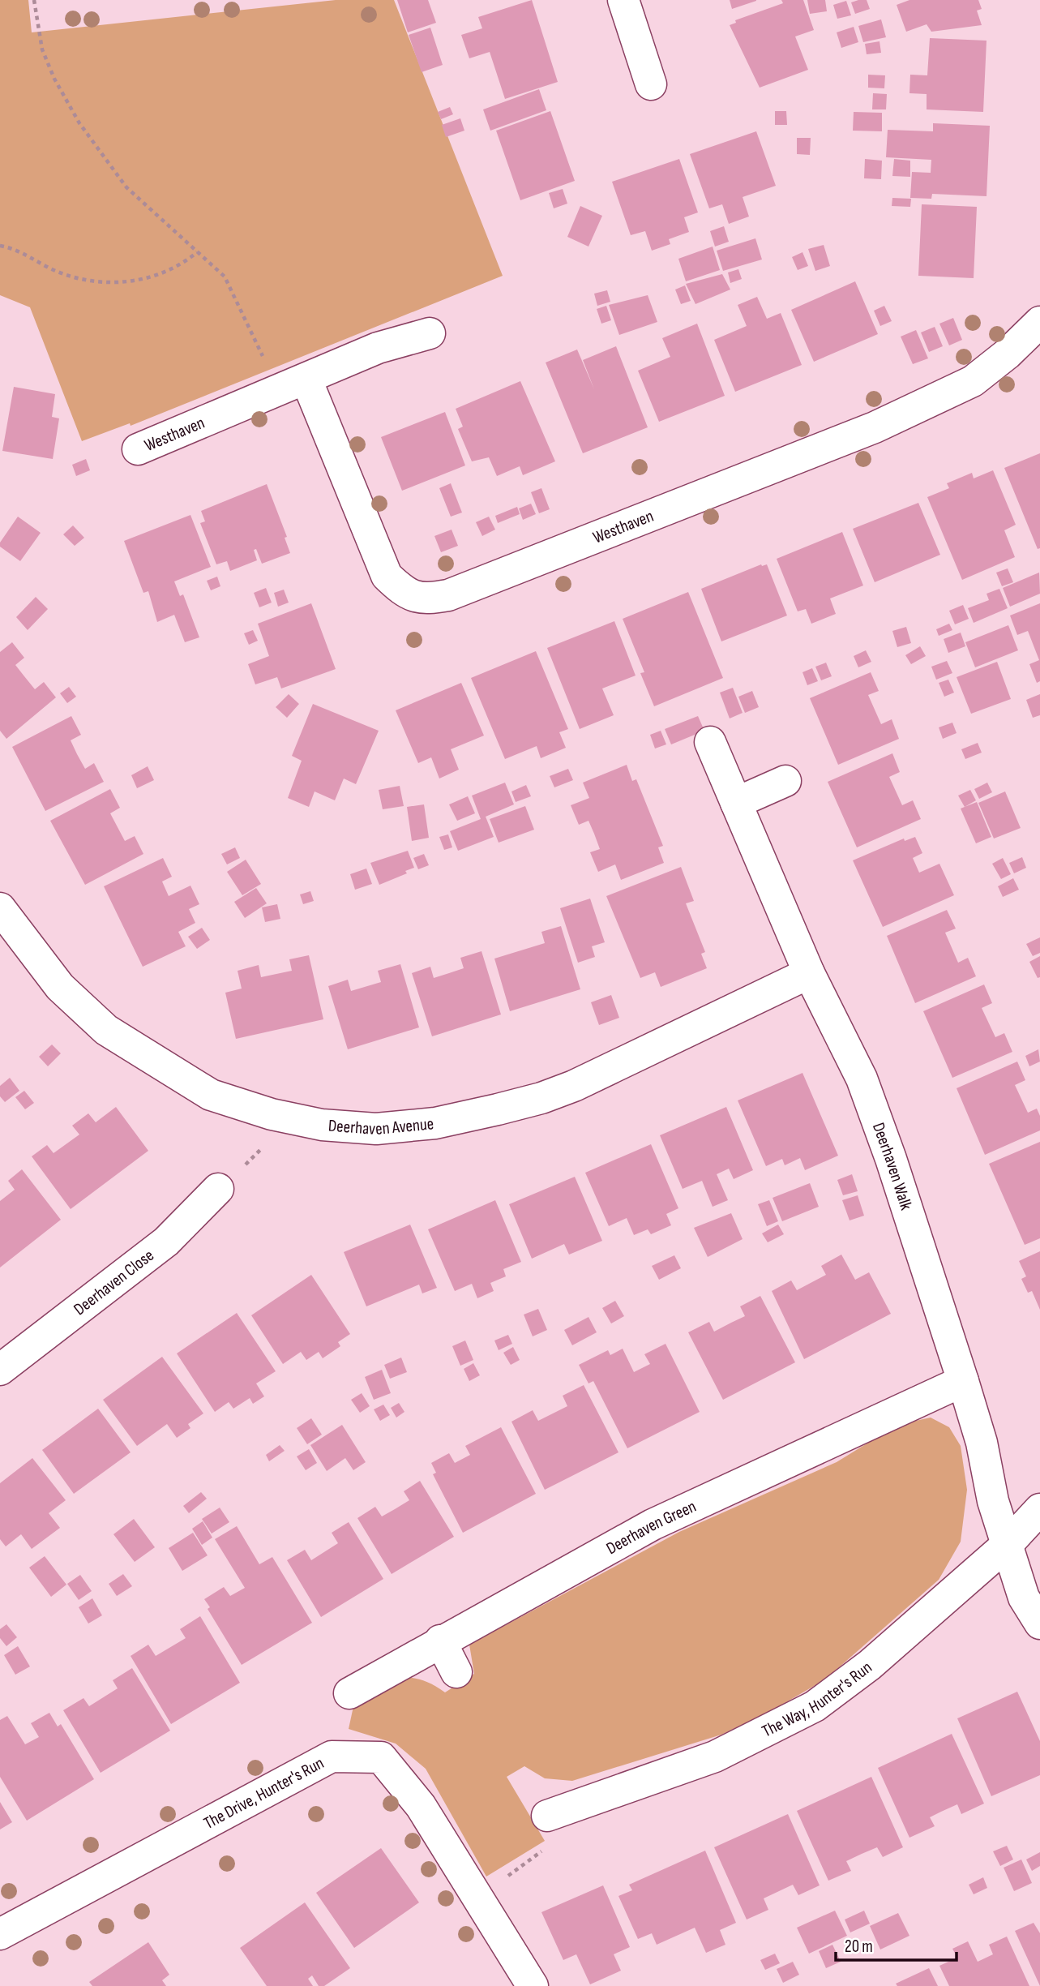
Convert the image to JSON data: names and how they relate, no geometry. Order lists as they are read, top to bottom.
{
  "streets": {
    "street": [
      "Westhaven",
      "Deerhaven Avenue",
      "Deerhaven Walk",
      "Deerhaven Close",
      "Deerhaven Green",
      "The Way, Hunter's Run",
      "The Drive, Hunter's Run"
    ]
  },
  "crossings": [
    ["Deerhaven Avenue", "Deerhaven Walk"],
    ["Deerhaven Walk", "Deerhaven Green"],
    ["Deerhaven Walk", "The Way, Hunter's Run"]
  ],
  "scale_bar": "20 m"
}
